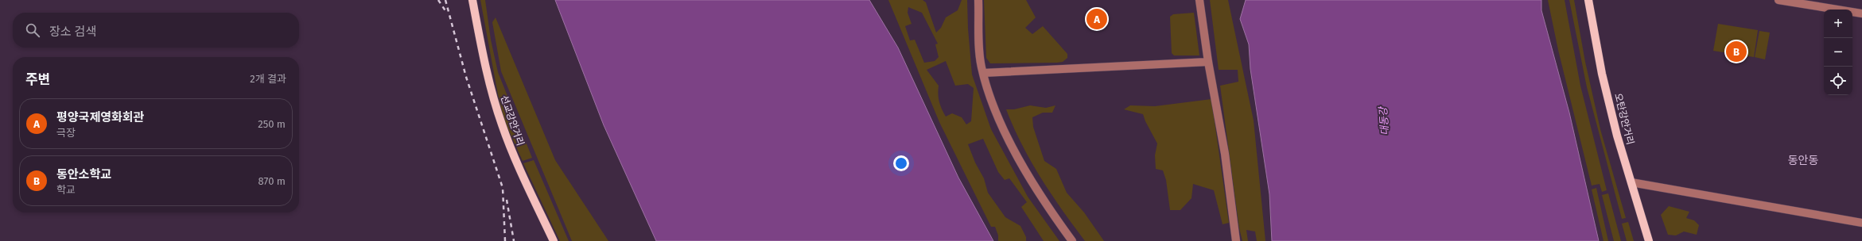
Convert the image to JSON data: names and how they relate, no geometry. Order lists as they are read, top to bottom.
{
  "streets": {
    "main road": ["오탄강안거리", "선교강안거리"]
  },
  "districts": ["동안동"],
  "water": ["대동강"],
  "page": {
    "pins": ["A", "B"],
    "map_buttons": ["+", "−"],
    "search": "장소 검색",
    "heading": ["주변", "2개 결과"],
    "list": [
      {
        "mark": "A",
        "name": "평양국제영화회관",
        "note": "극장",
        "value": "250 m"
      },
      {
        "mark": "B",
        "name": "동안소학교",
        "note": "학교",
        "value": "870 m"
      }
    ]
  }
}
